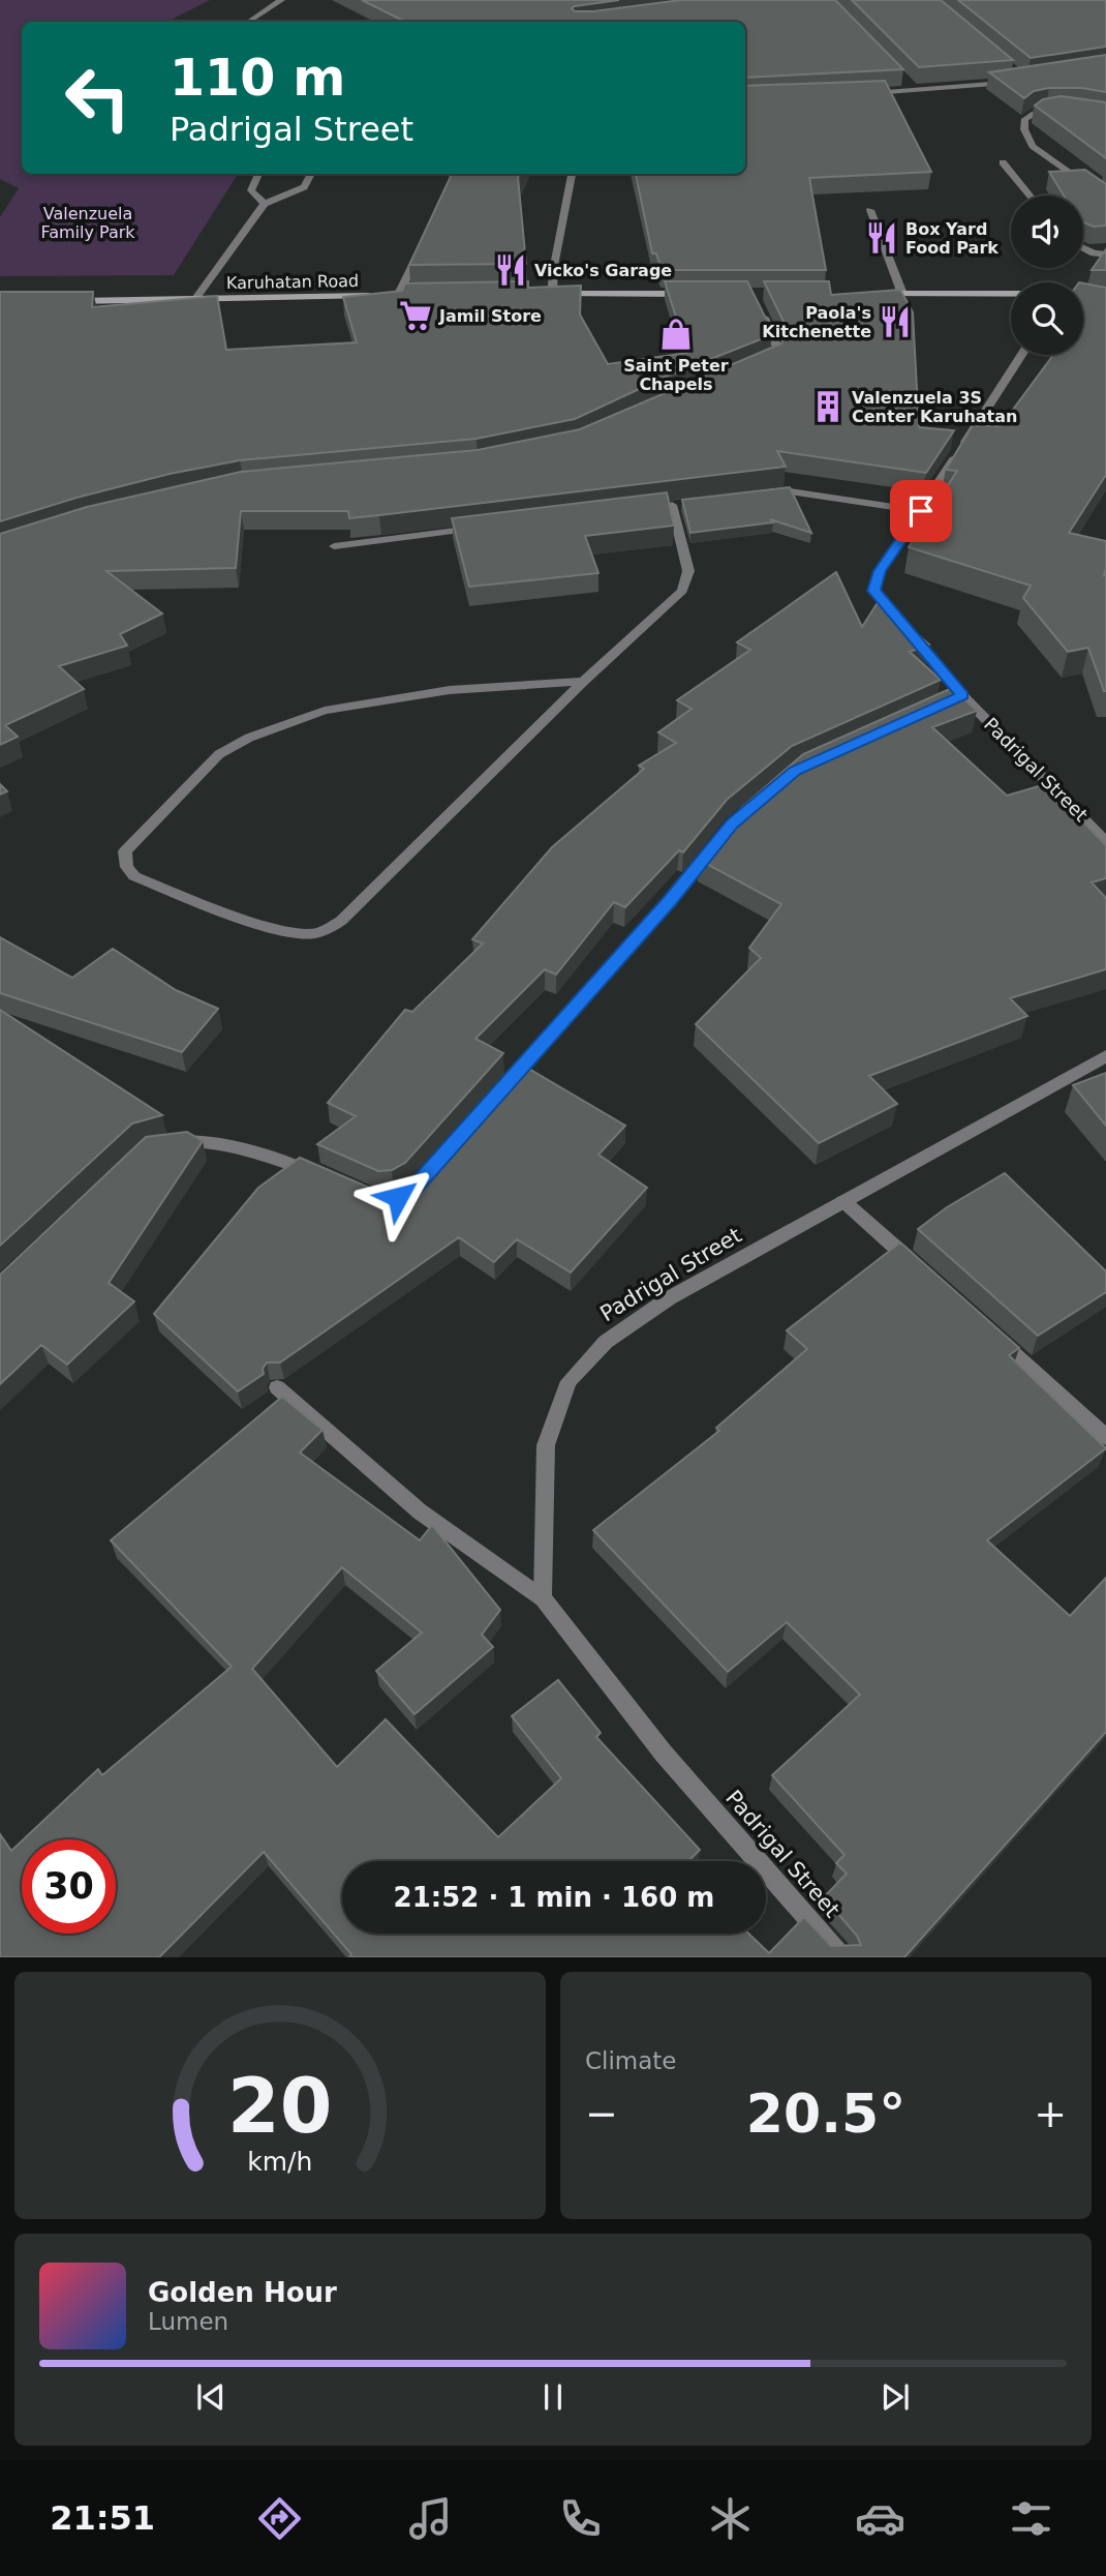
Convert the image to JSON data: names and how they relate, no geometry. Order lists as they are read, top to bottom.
{
  "streets": {
    "main road": ["Karuhatan Road"],
    "street": ["Padrigal Street"]
  },
  "parks": ["Valenzuela Family Park"],
  "places": {
    "restaurant": ["Box Yard Food Park", "Vicko's Garage", "Paola's Kitchenette"],
    "supermarket": ["Jamil Store"],
    "shop": ["Saint Peter Chapels"],
    "building": ["Valenzuela 3S Center Karuhatan"]
  },
  "page": {
    "turn": ["110 m", "Padrigal Street"],
    "limit": "30",
    "trip": "21:52 · 1 min · 160 m",
    "tile": "Climate",
    "heat": ["−", "20.5°", "+"],
    "song": ["Golden Hour", "Lumen"],
    "tabs": "21:51",
    "gauge": ["20", "km/h"]
  }
}
